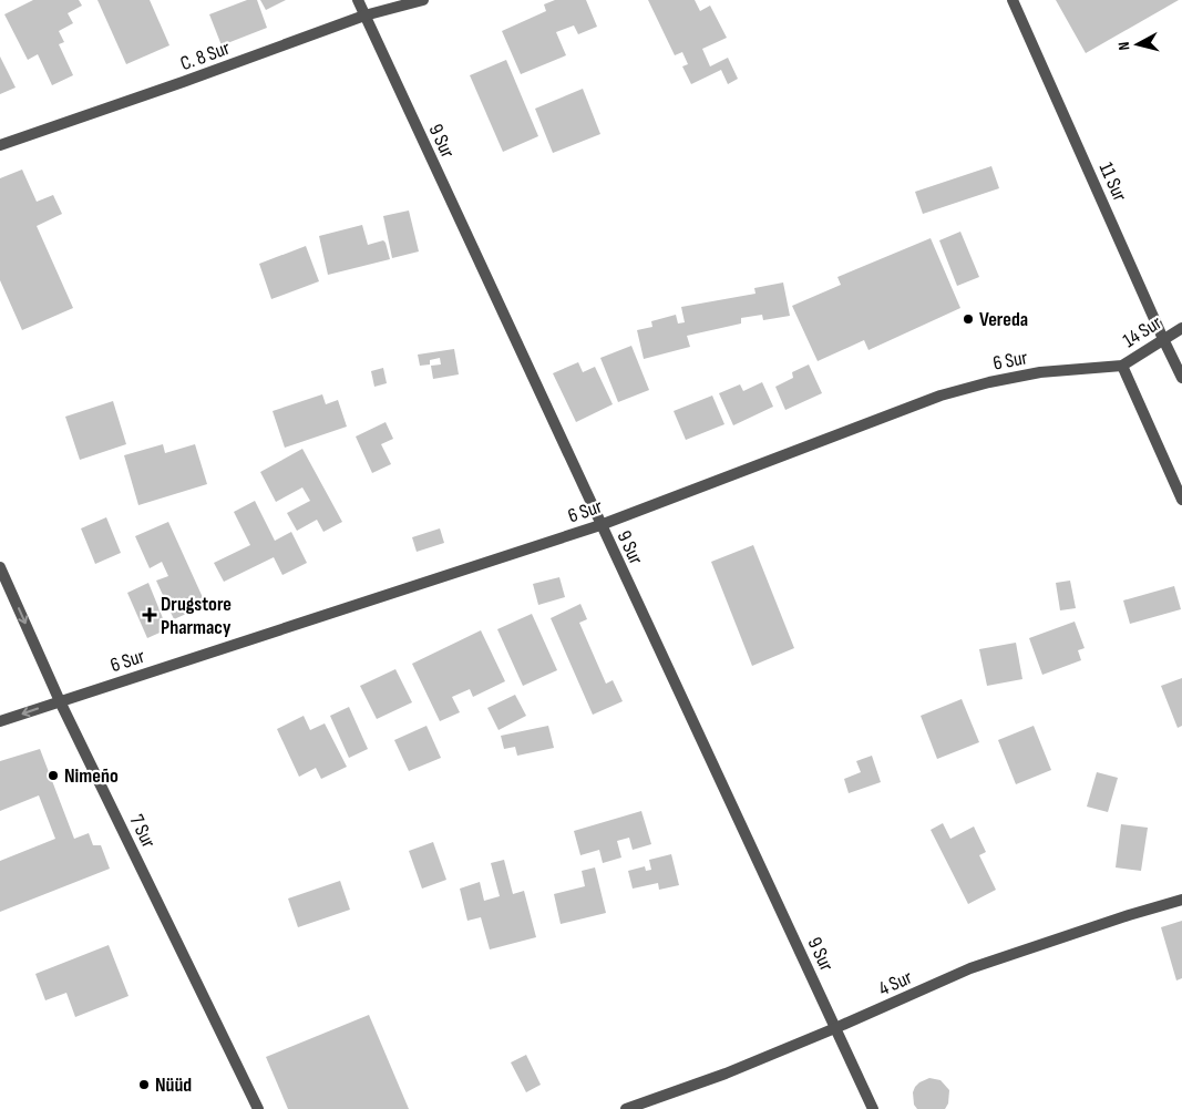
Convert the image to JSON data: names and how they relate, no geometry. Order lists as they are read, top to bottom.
{
  "streets": {
    "street": [
      "C. 8 Sur",
      "9 Sur",
      "11 Sur",
      "14 Sur",
      "6 Sur",
      "7 Sur",
      "4 Sur"
    ]
  },
  "crossings": [
    ["C. 8 Sur", "9 Sur"],
    ["9 Sur", "6 Sur"],
    ["9 Sur", "4 Sur"],
    ["11 Sur", "14 Sur"],
    ["14 Sur", "6 Sur"],
    ["6 Sur", "7 Sur"]
  ],
  "places": {
    "other": ["Vereda", "Nimeño", "Nüüd"],
    "health": ["Drugstore Pharmacy"]
  },
  "north": "left"
}
